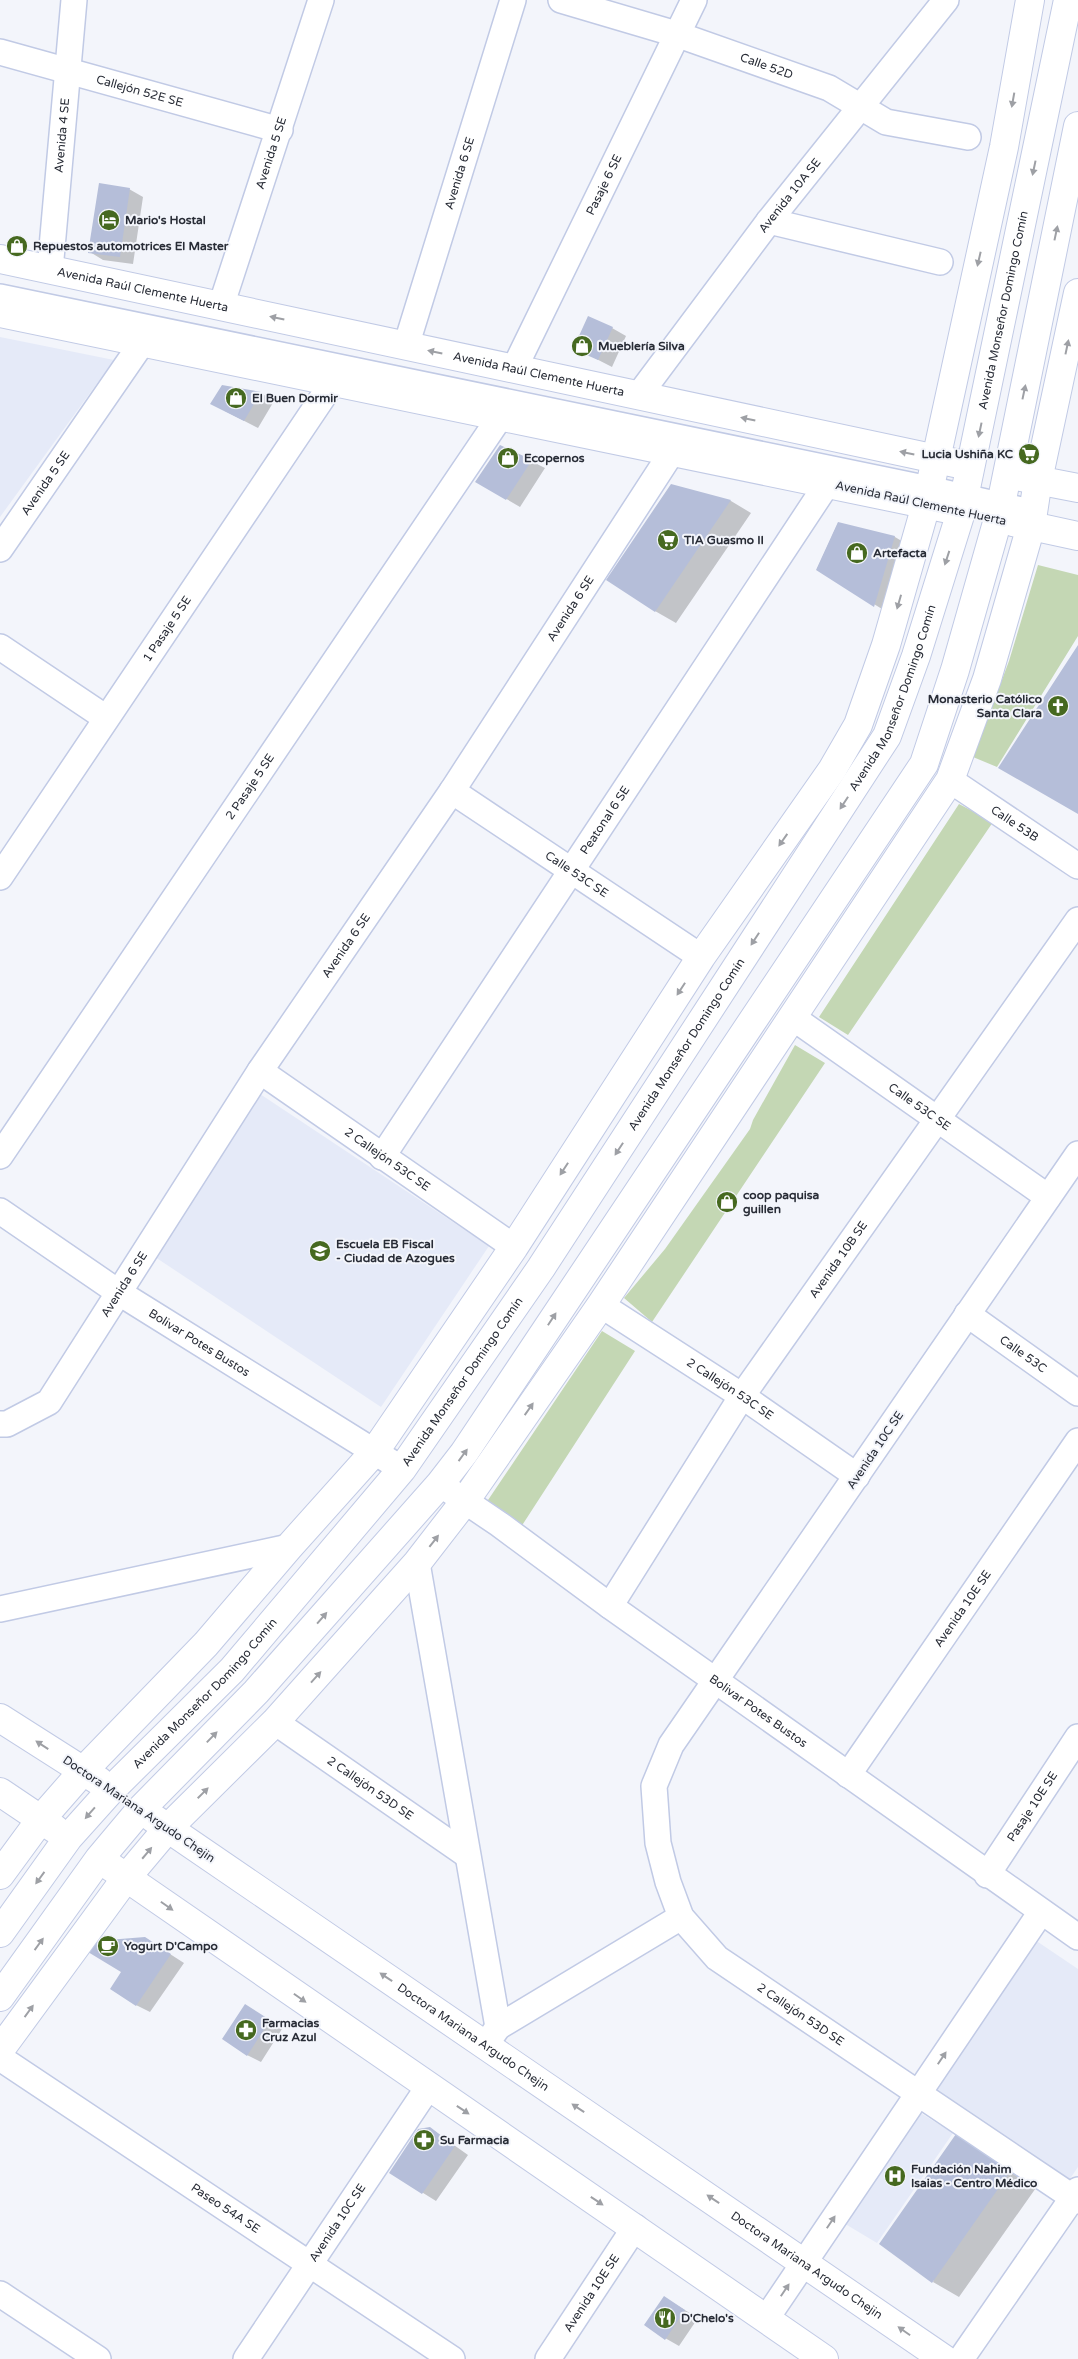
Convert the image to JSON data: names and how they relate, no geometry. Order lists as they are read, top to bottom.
{
  "streets": {
    "main road": ["Avenida Raúl Clemente Huerta", "Avenida Monseñor Domingo Comín", "Doctora Mariana Argudo Chejin"],
    "street": [
      "Calle 52D",
      "Callejón 52E SE",
      "Avenida 4 SE",
      "Avenida 5 SE",
      "Avenida 6 SE",
      "Pasaje 6 SE",
      "Avenida 10A SE",
      "1 Pasaje 5 SE",
      "2 Pasaje 5 SE",
      "Peatonal 6 SE",
      "Calle 53B",
      "Calle 53C SE",
      "2 Callejón 53C SE",
      "Avenida 10B SE",
      "Bolivar Potes Bustos",
      "Calle 53C",
      "Avenida 10C SE",
      "Avenida 10E SE",
      "2 Callejón 53D SE",
      "Pasaje 10E SE",
      "Paseo 54A SE"
    ]
  },
  "crossings": [
    ["Calle 52D", "Pasaje 6 SE"],
    ["Calle 52D", "Avenida 10A SE"],
    ["Callejón 52E SE", "Avenida 4 SE"],
    ["Callejón 52E SE", "Avenida 5 SE"],
    ["Avenida 4 SE", "Avenida Raúl Clemente Huerta"],
    ["Avenida 5 SE", "Avenida Raúl Clemente Huerta"],
    ["Avenida 6 SE", "Avenida Raúl Clemente Huerta"],
    ["Avenida 6 SE", "Calle 53C SE"],
    ["Avenida 6 SE", "2 Callejón 53C SE"],
    ["Avenida 6 SE", "Bolivar Potes Bustos"],
    ["Pasaje 6 SE", "Avenida Raúl Clemente Huerta"],
    ["Avenida 10A SE", "Avenida Raúl Clemente Huerta"],
    ["Avenida Raúl Clemente Huerta", "Avenida Monseñor Domingo Comín"],
    ["Avenida Raúl Clemente Huerta", "1 Pasaje 5 SE"],
    ["Avenida Raúl Clemente Huerta", "2 Pasaje 5 SE"],
    ["Avenida Raúl Clemente Huerta", "Peatonal 6 SE"],
    ["Avenida Monseñor Domingo Comín", "Calle 53C SE"],
    ["Avenida Monseñor Domingo Comín", "2 Callejón 53C SE"],
    ["Avenida Monseñor Domingo Comín", "Bolivar Potes Bustos"],
    ["Avenida Monseñor Domingo Comín", "Doctora Mariana Argudo Chejin"],
    ["Peatonal 6 SE", "Calle 53C SE"],
    ["Peatonal 6 SE", "2 Callejón 53C SE"],
    ["Calle 53C SE", "Avenida 10B SE"],
    ["Calle 53C SE", "Avenida 10C SE"],
    ["2 Callejón 53C SE", "Avenida 10B SE"],
    ["2 Callejón 53C SE", "Avenida 10C SE"],
    ["Avenida 10B SE", "Bolivar Potes Bustos"],
    ["Bolivar Potes Bustos", "Avenida 10C SE"],
    ["Bolivar Potes Bustos", "Avenida 10E SE"],
    ["Bolivar Potes Bustos", "Pasaje 10E SE"],
    ["Calle 53C", "Avenida 10C SE"],
    ["Avenida 10C SE", "2 Callejón 53D SE"],
    ["Avenida 10C SE", "Paseo 54A SE"]
  ],
  "places": {
    "hotel": ["Mario's Hostal"],
    "shop": [
      "Repuestos automotrices El Master",
      "Mueblería Silva",
      "El Buen Dormir",
      "Ecopernos",
      "Artefacta",
      "coop paquisa guillen"
    ],
    "supermarket": ["Lucia Ushiña KC", "TIA Guasmo II"],
    "church": ["Monasterio Católico Santa Clara"],
    "school or university": ["Escuela EB Fiscal - Ciudad de Azogues"],
    "cafe": ["Yogurt D'Campo"],
    "pharmacy": ["Farmacias Cruz Azul", "Su Farmacia"],
    "hospital": ["Fundación Nahim Isaias - Centro Médico"],
    "restaurant": ["D'Chelo's"]
  }
}
